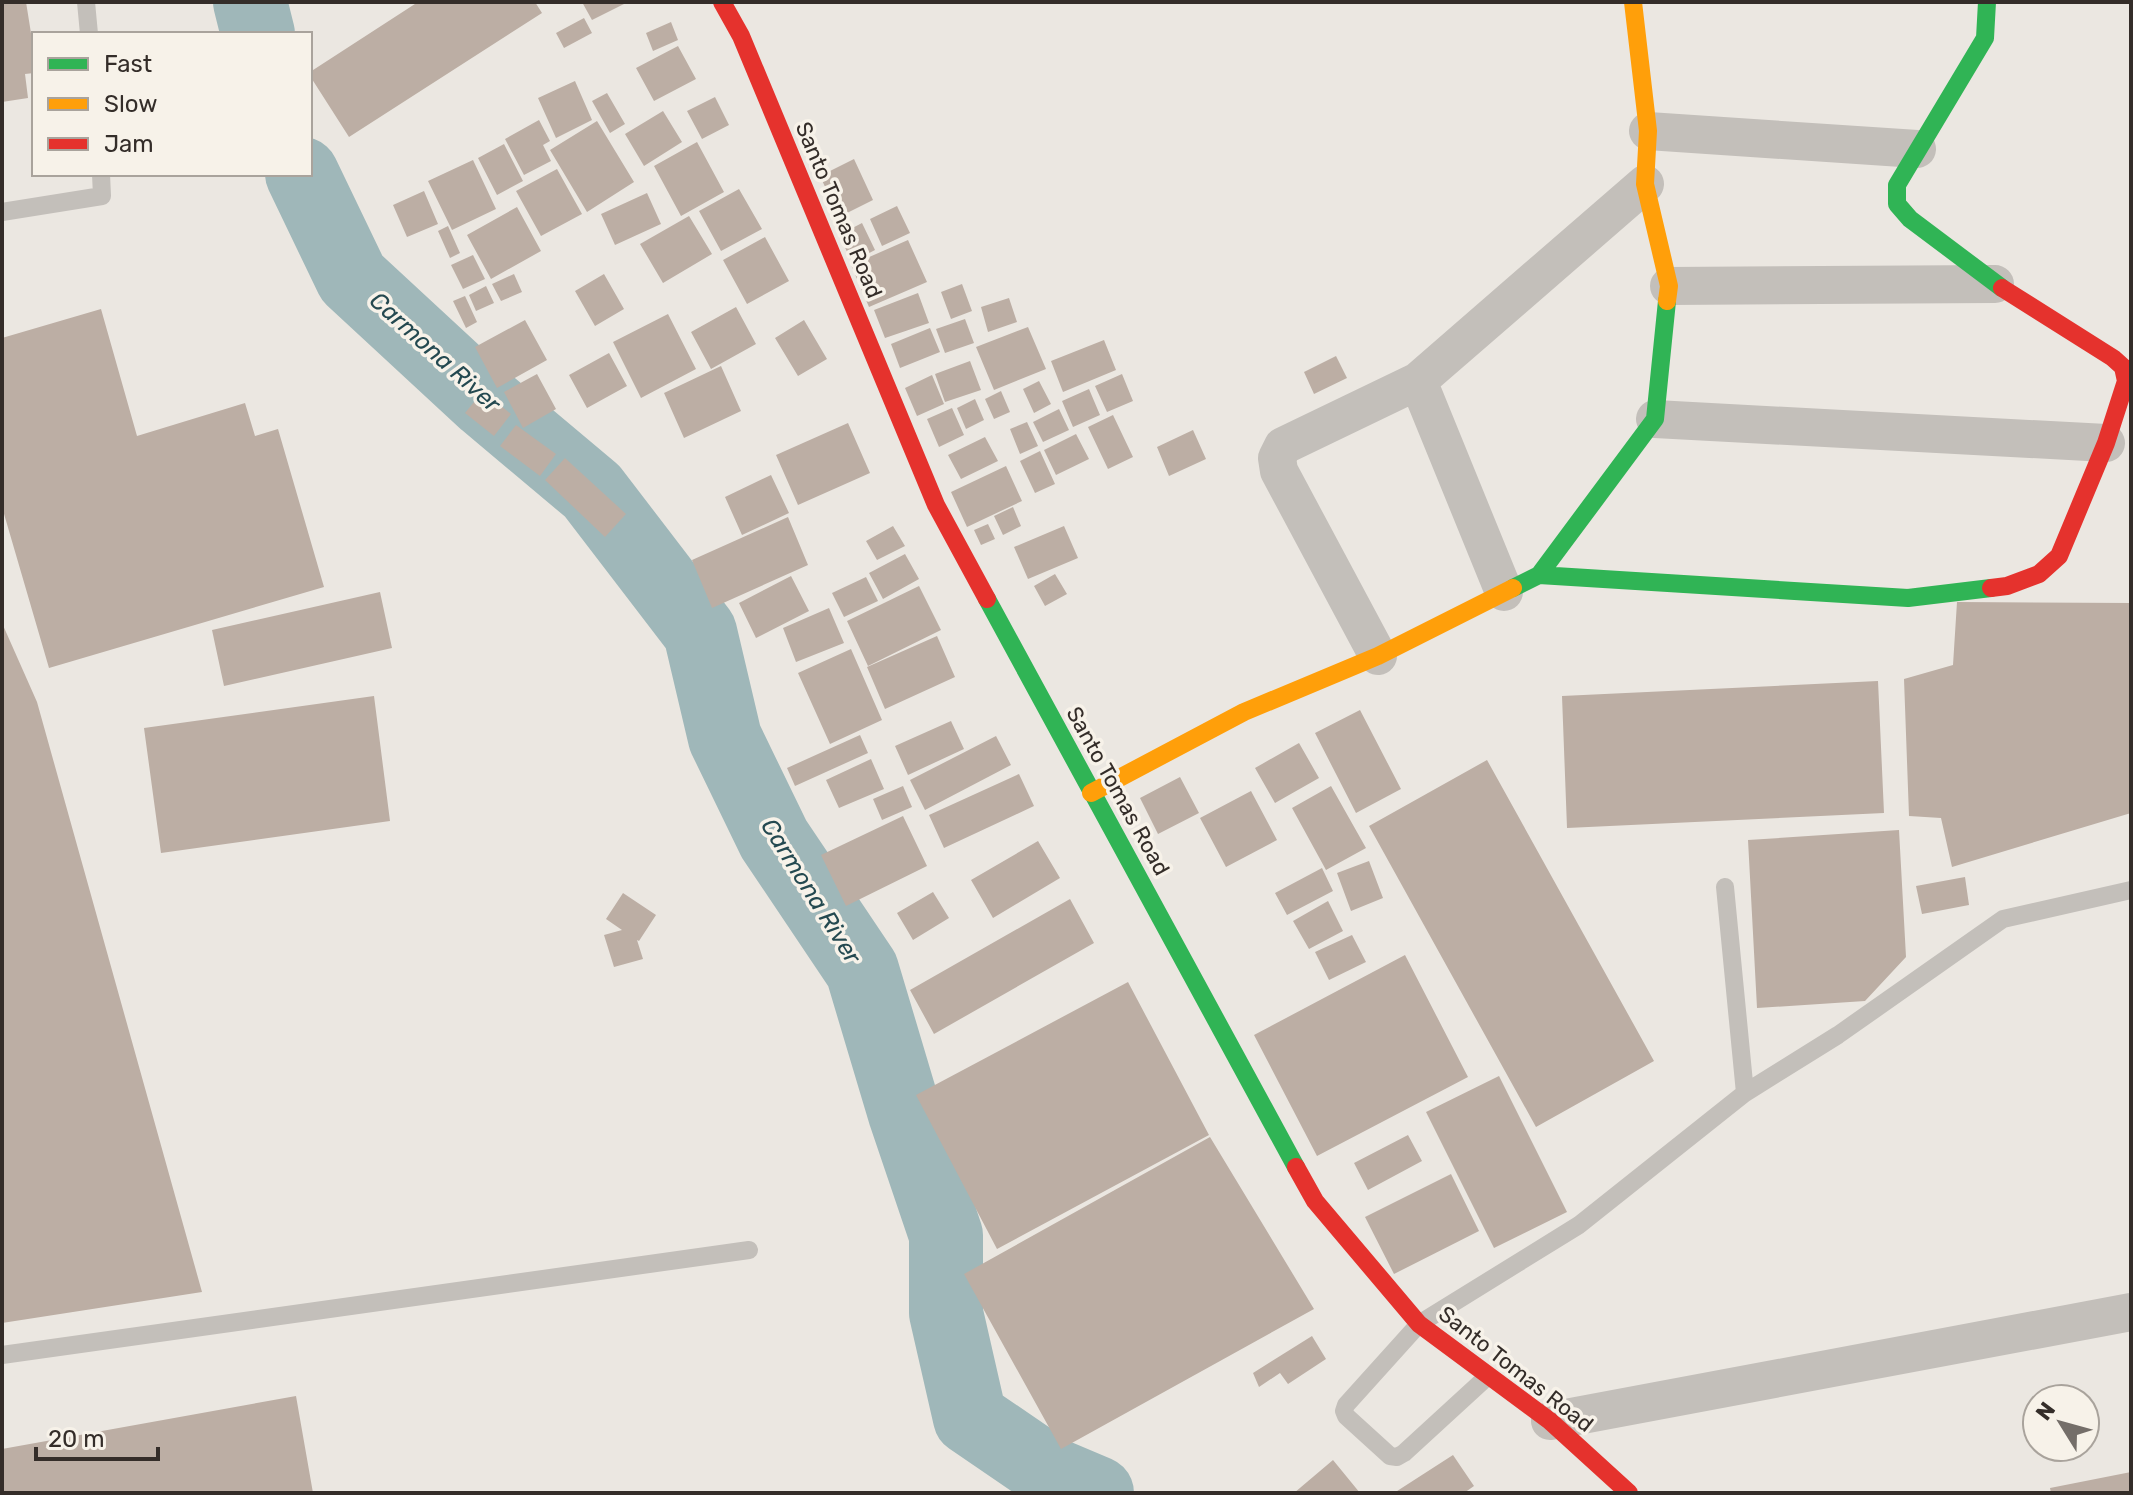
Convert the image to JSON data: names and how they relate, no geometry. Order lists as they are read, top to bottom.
{
  "streets": {
    "street": ["Santo Tomas Road"]
  },
  "water": ["Carmona River"],
  "legend": ["Fast", "Slow", "Jam"],
  "scale_bar": "20 m",
  "north": "top left"
}
